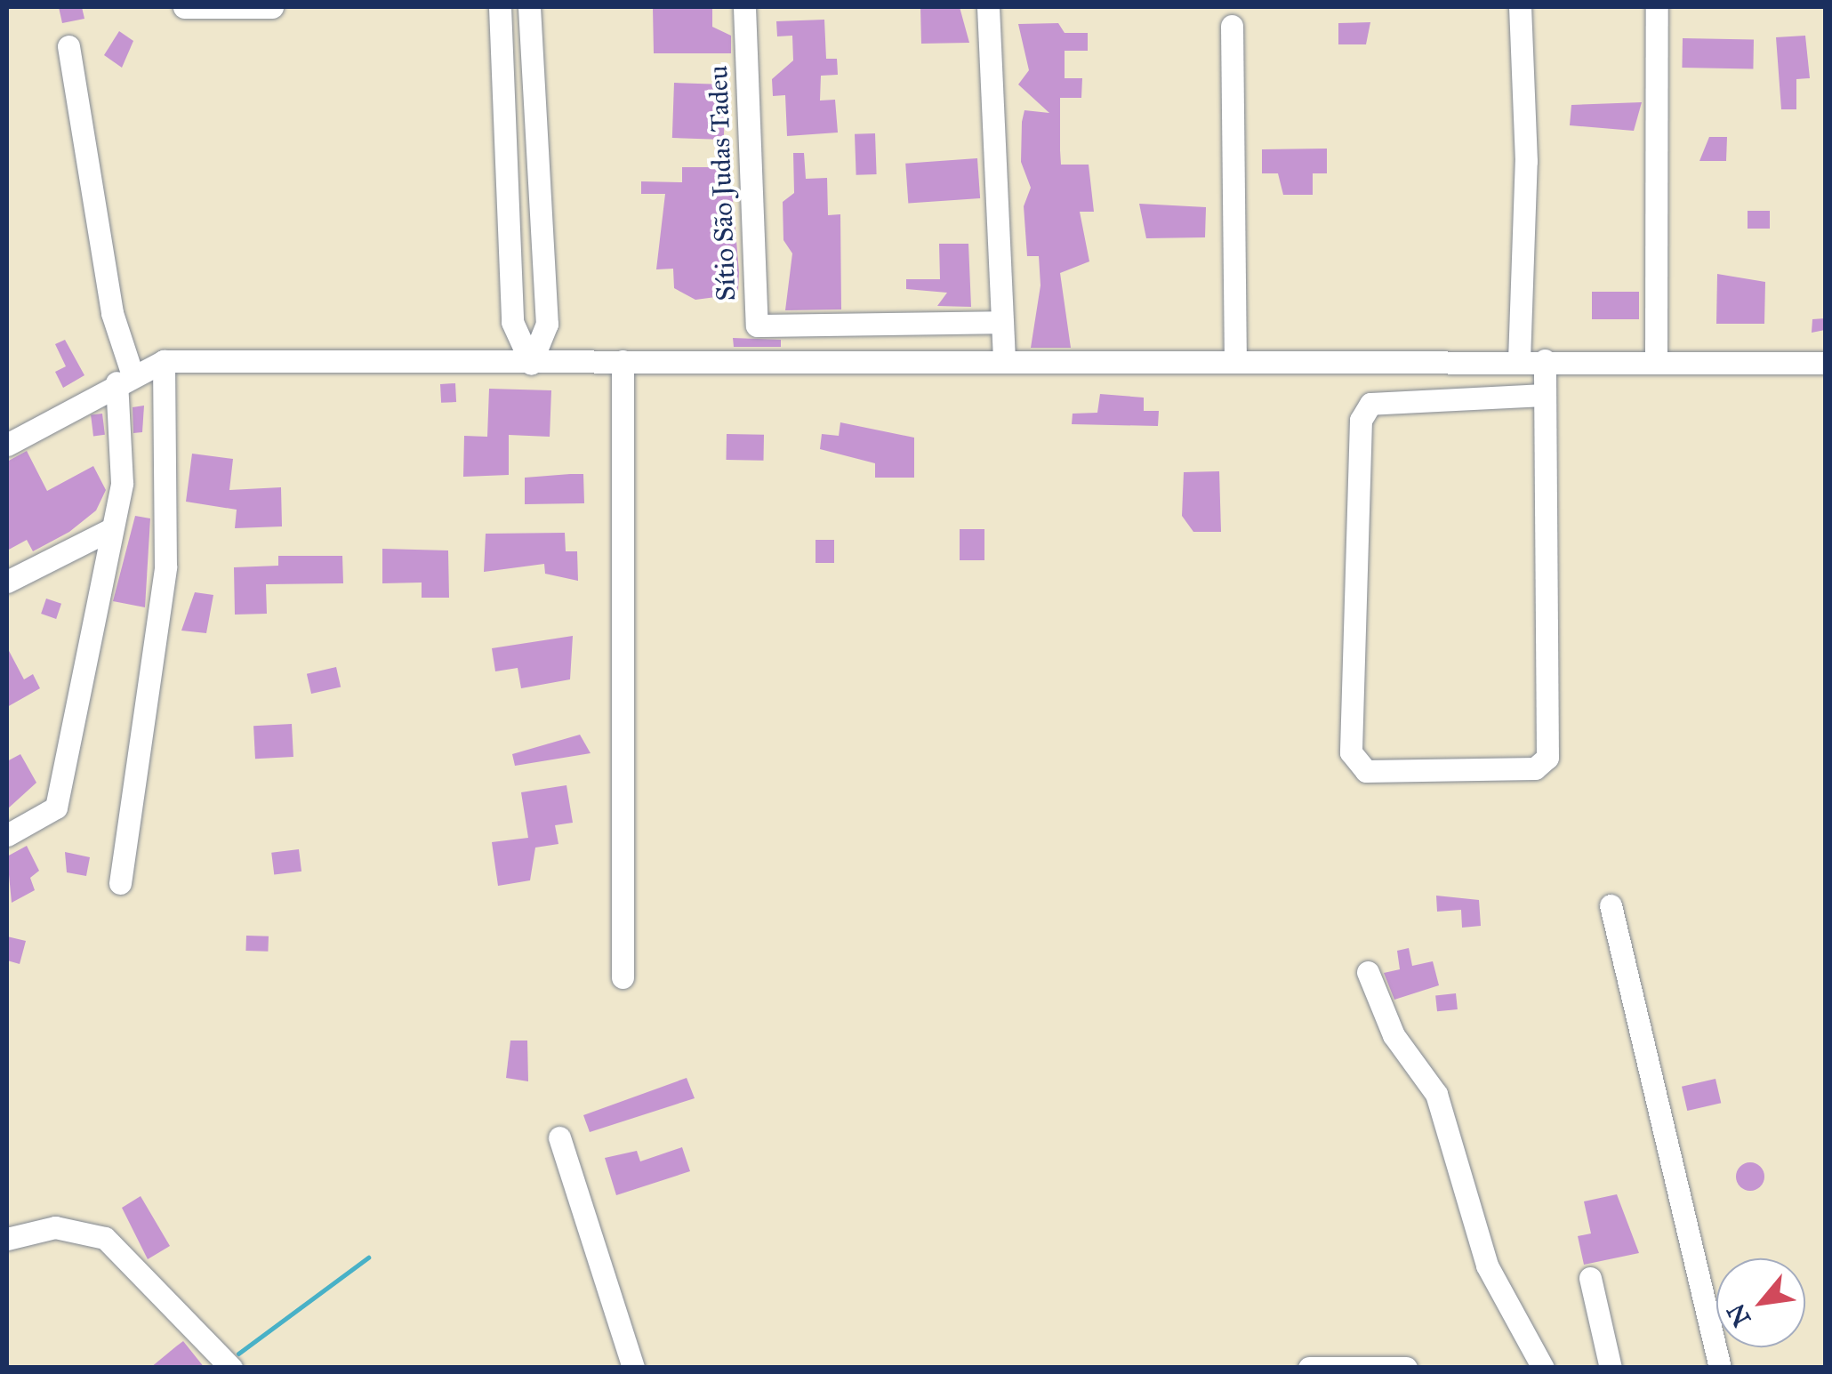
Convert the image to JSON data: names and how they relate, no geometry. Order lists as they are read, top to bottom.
{
  "streets": {
    "street": ["Sítio São Judas Tadeu"]
  },
  "north": "bottom left"
}
